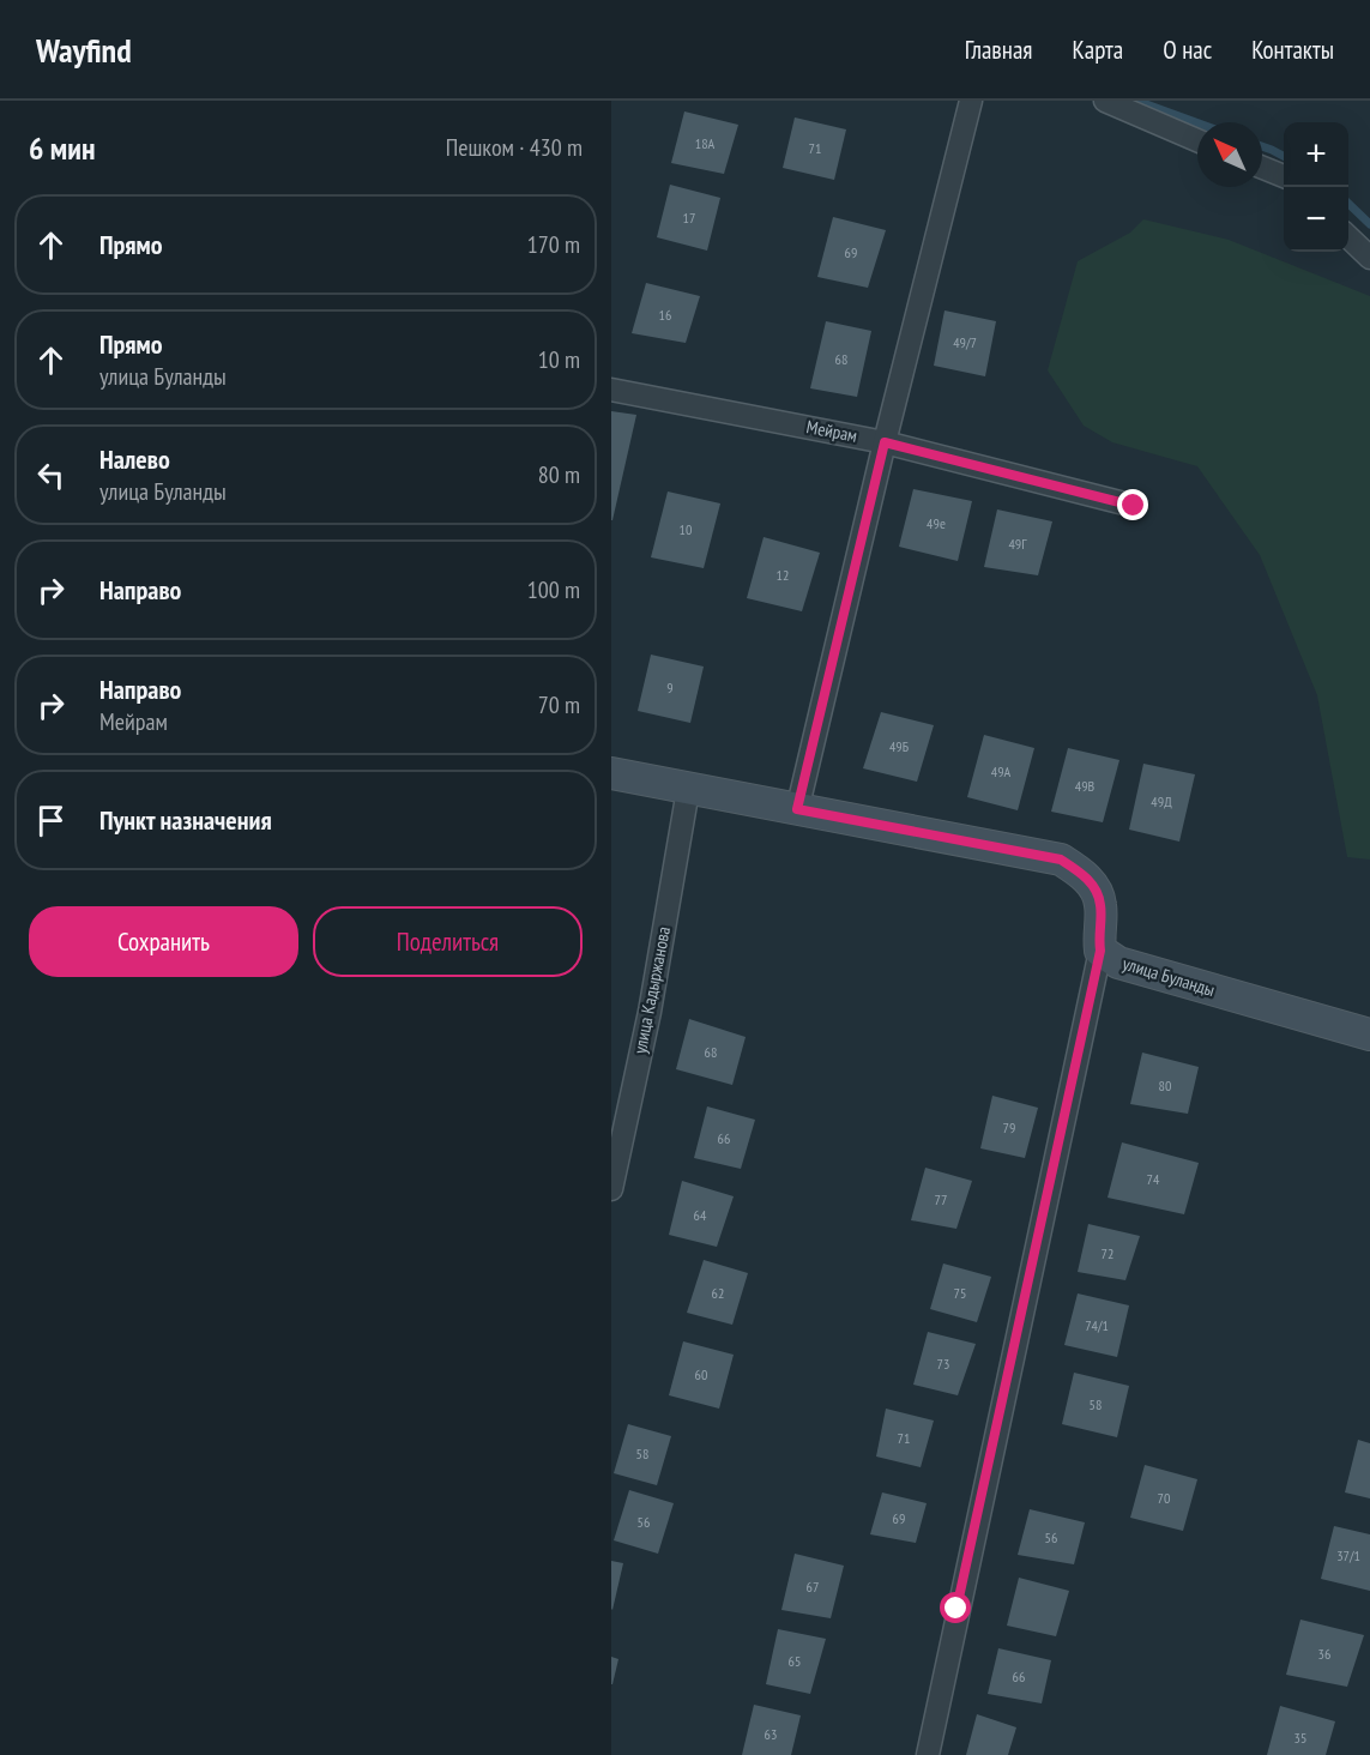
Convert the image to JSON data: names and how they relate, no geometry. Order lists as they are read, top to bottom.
{
  "streets": {
    "street": ["Мейрам", "улица Буланды", "улица Кадыржанова"]
  },
  "crossings": [
    ["улица Буланды", "улица Кадыржанова"]
  ],
  "house_numbers": [
    "18А",
    "71",
    "17",
    "69",
    "16",
    "49/7",
    "68",
    "49е",
    "10",
    "49Г",
    "12",
    "9",
    "49Б",
    "49А",
    "49В",
    "49Д",
    "68",
    "80",
    "79",
    "66",
    "74",
    "77",
    "64",
    "72",
    "62",
    "75",
    "74/1",
    "73",
    "60",
    "58",
    "71",
    "58",
    "70",
    "69",
    "56",
    "56",
    "37/1",
    "67",
    "36",
    "65",
    "66",
    "63",
    "35"
  ],
  "north": "top left",
  "page": {
    "header": "Wayfind",
    "nav": [
      "Главная",
      "Карта",
      "О нас",
      "Контакты"
    ],
    "heading": ["6 мин", "Пешком · 430 m"],
    "map_buttons": ["+", "−"],
    "list": [
      ["Прямо", "170 m"],
      ["Прямо", "улица Буланды", "10 m"],
      ["Налево", "улица Буланды", "80 m"],
      ["Направо", "100 m"],
      ["Направо", "Мейрам", "70 m"],
      "Пункт назначения"
    ],
    "buttons": ["Сохранить", "Поделиться"]
  }
}
